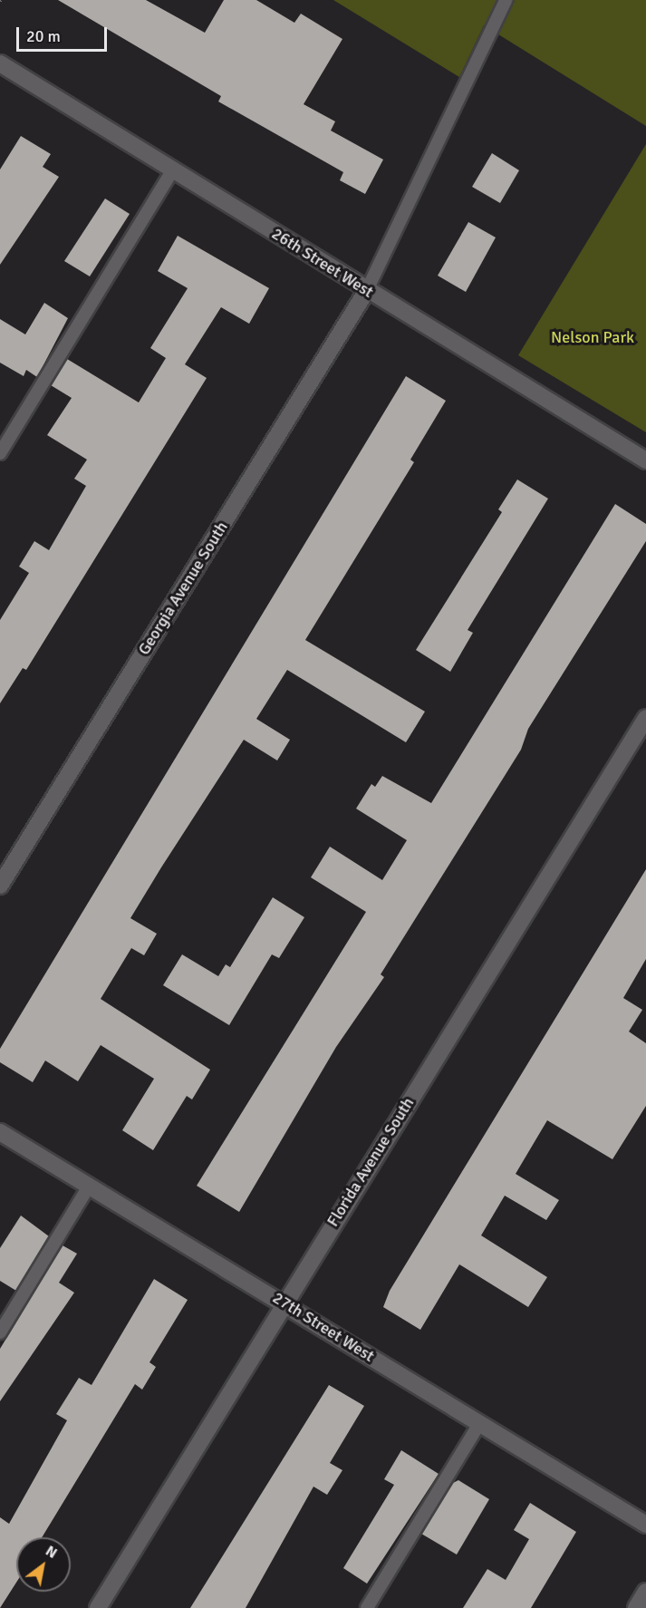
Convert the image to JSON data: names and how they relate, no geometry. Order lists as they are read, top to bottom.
{
  "streets": {
    "street": [
      "26th Street West",
      "Georgia Avenue South",
      "Florida Avenue South",
      "27th Street West"
    ]
  },
  "crossings": [
    ["26th Street West", "Georgia Avenue South"],
    ["Florida Avenue South", "27th Street West"]
  ],
  "parks": ["Nelson Park"],
  "scale_bar": "20 m",
  "north": "top right"
}
